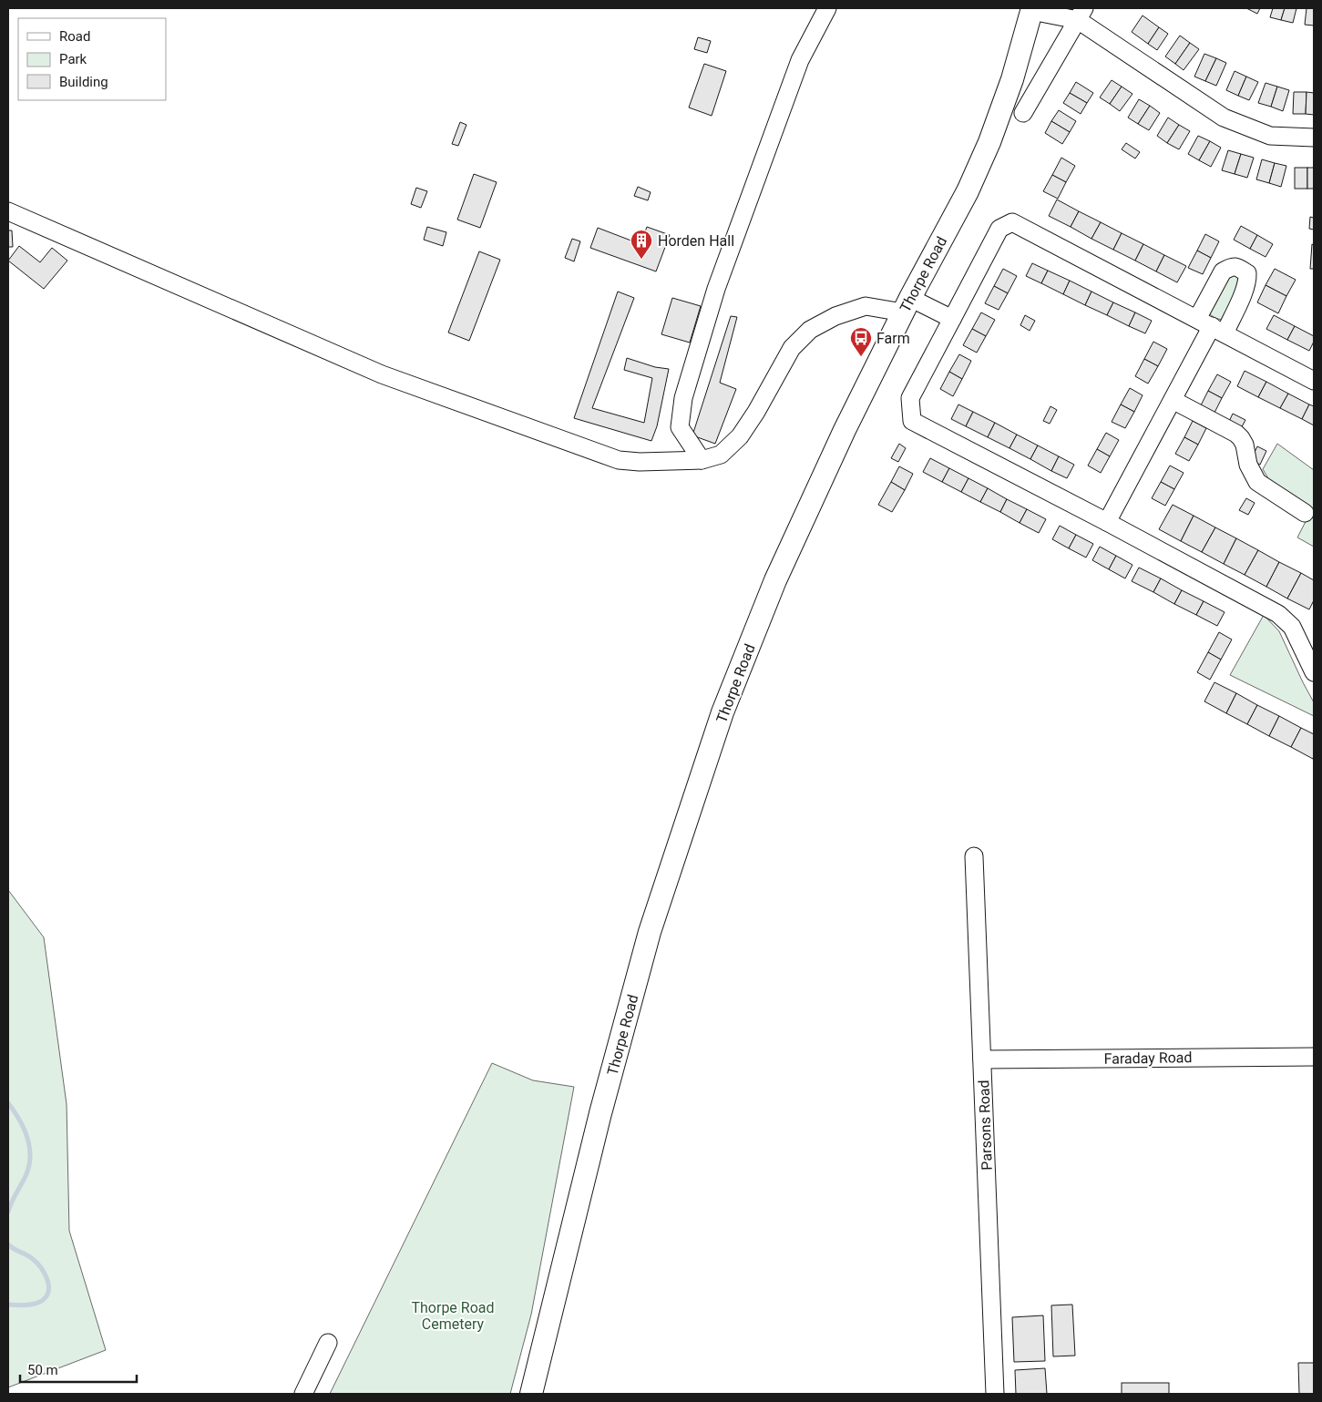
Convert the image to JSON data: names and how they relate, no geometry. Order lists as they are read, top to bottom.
{
  "streets": {
    "main road": ["Thorpe Road"],
    "street": ["Faraday Road", "Parsons Road"]
  },
  "crossings": [
    ["Faraday Road", "Parsons Road"]
  ],
  "parks": ["Thorpe Road Cemetery"],
  "places": {
    "building": ["Horden Hall"],
    "bus stop": ["Farm"]
  },
  "legend": ["Road", "Park", "Building"],
  "scale_bar": "50 m"
}
